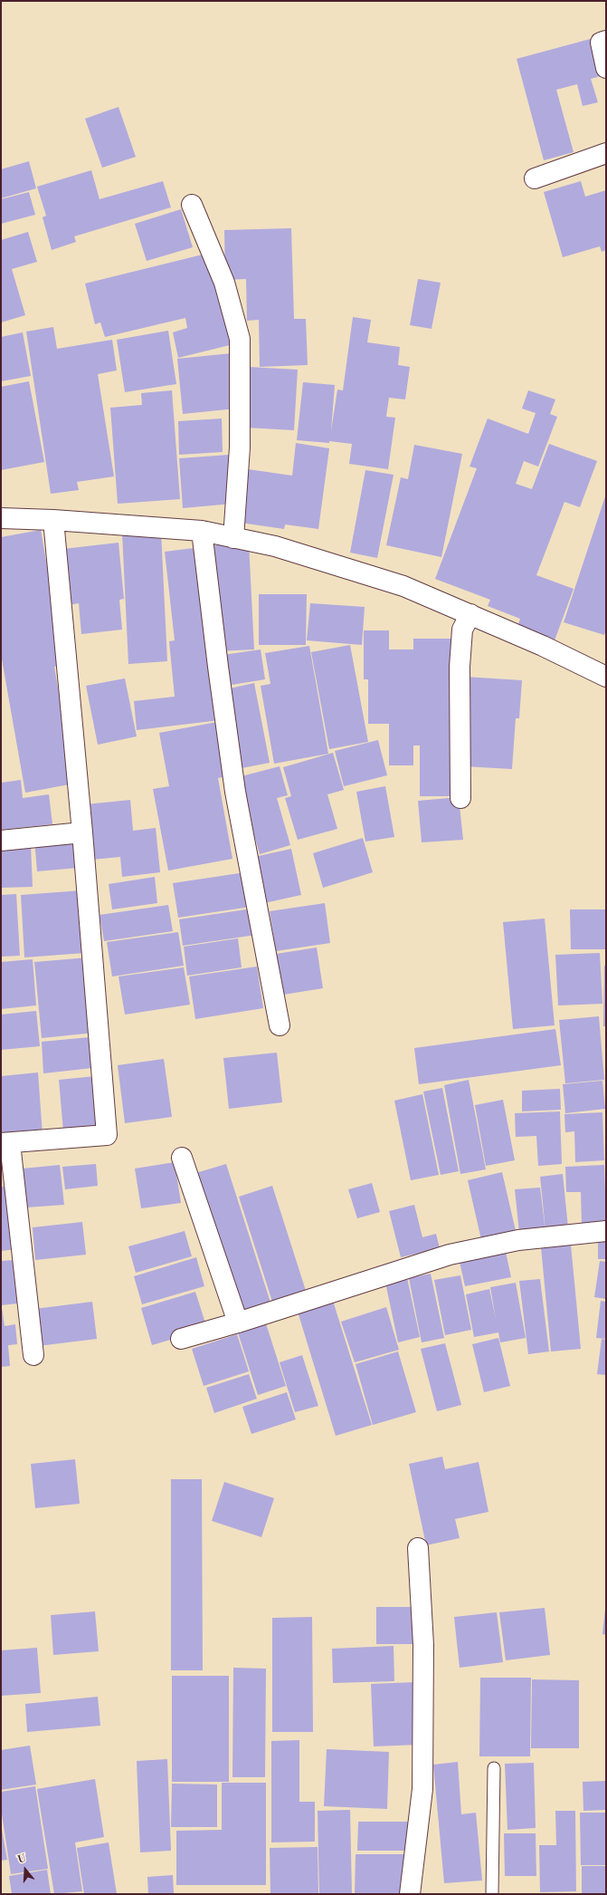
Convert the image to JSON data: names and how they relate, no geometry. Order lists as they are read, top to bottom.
{
  "north": "top"
}
